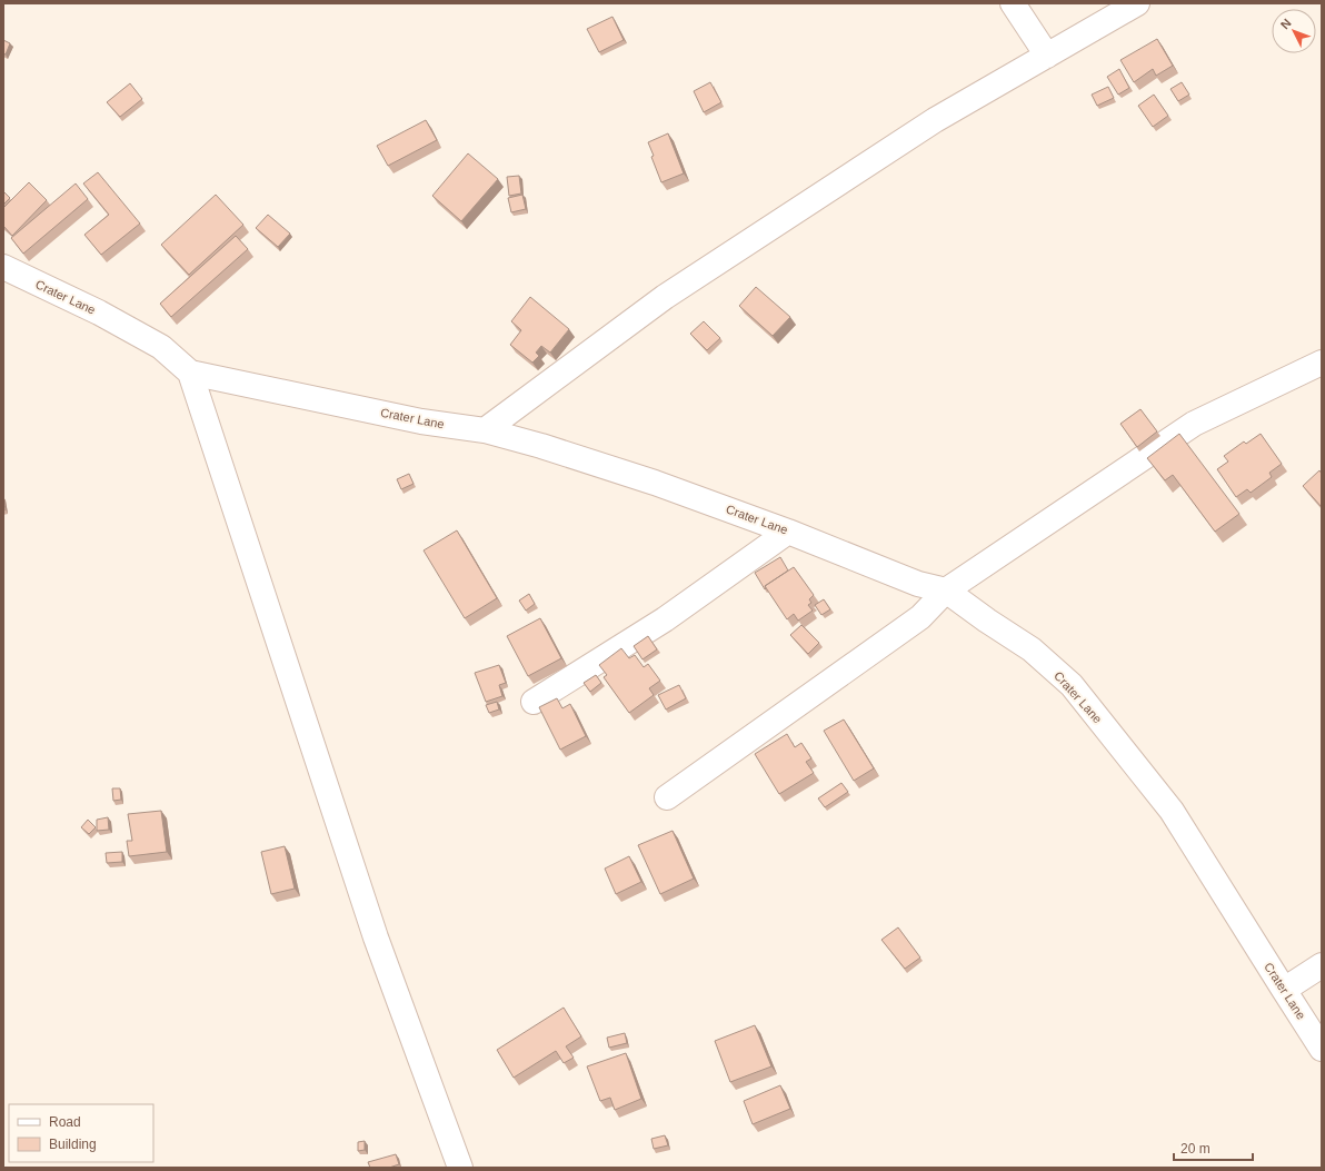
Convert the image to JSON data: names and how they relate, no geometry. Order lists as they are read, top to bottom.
{
  "streets": {
    "street": ["Crater Lane"]
  },
  "legend": ["Road", "Building"],
  "scale_bar": "20 m",
  "north": "top left"
}
